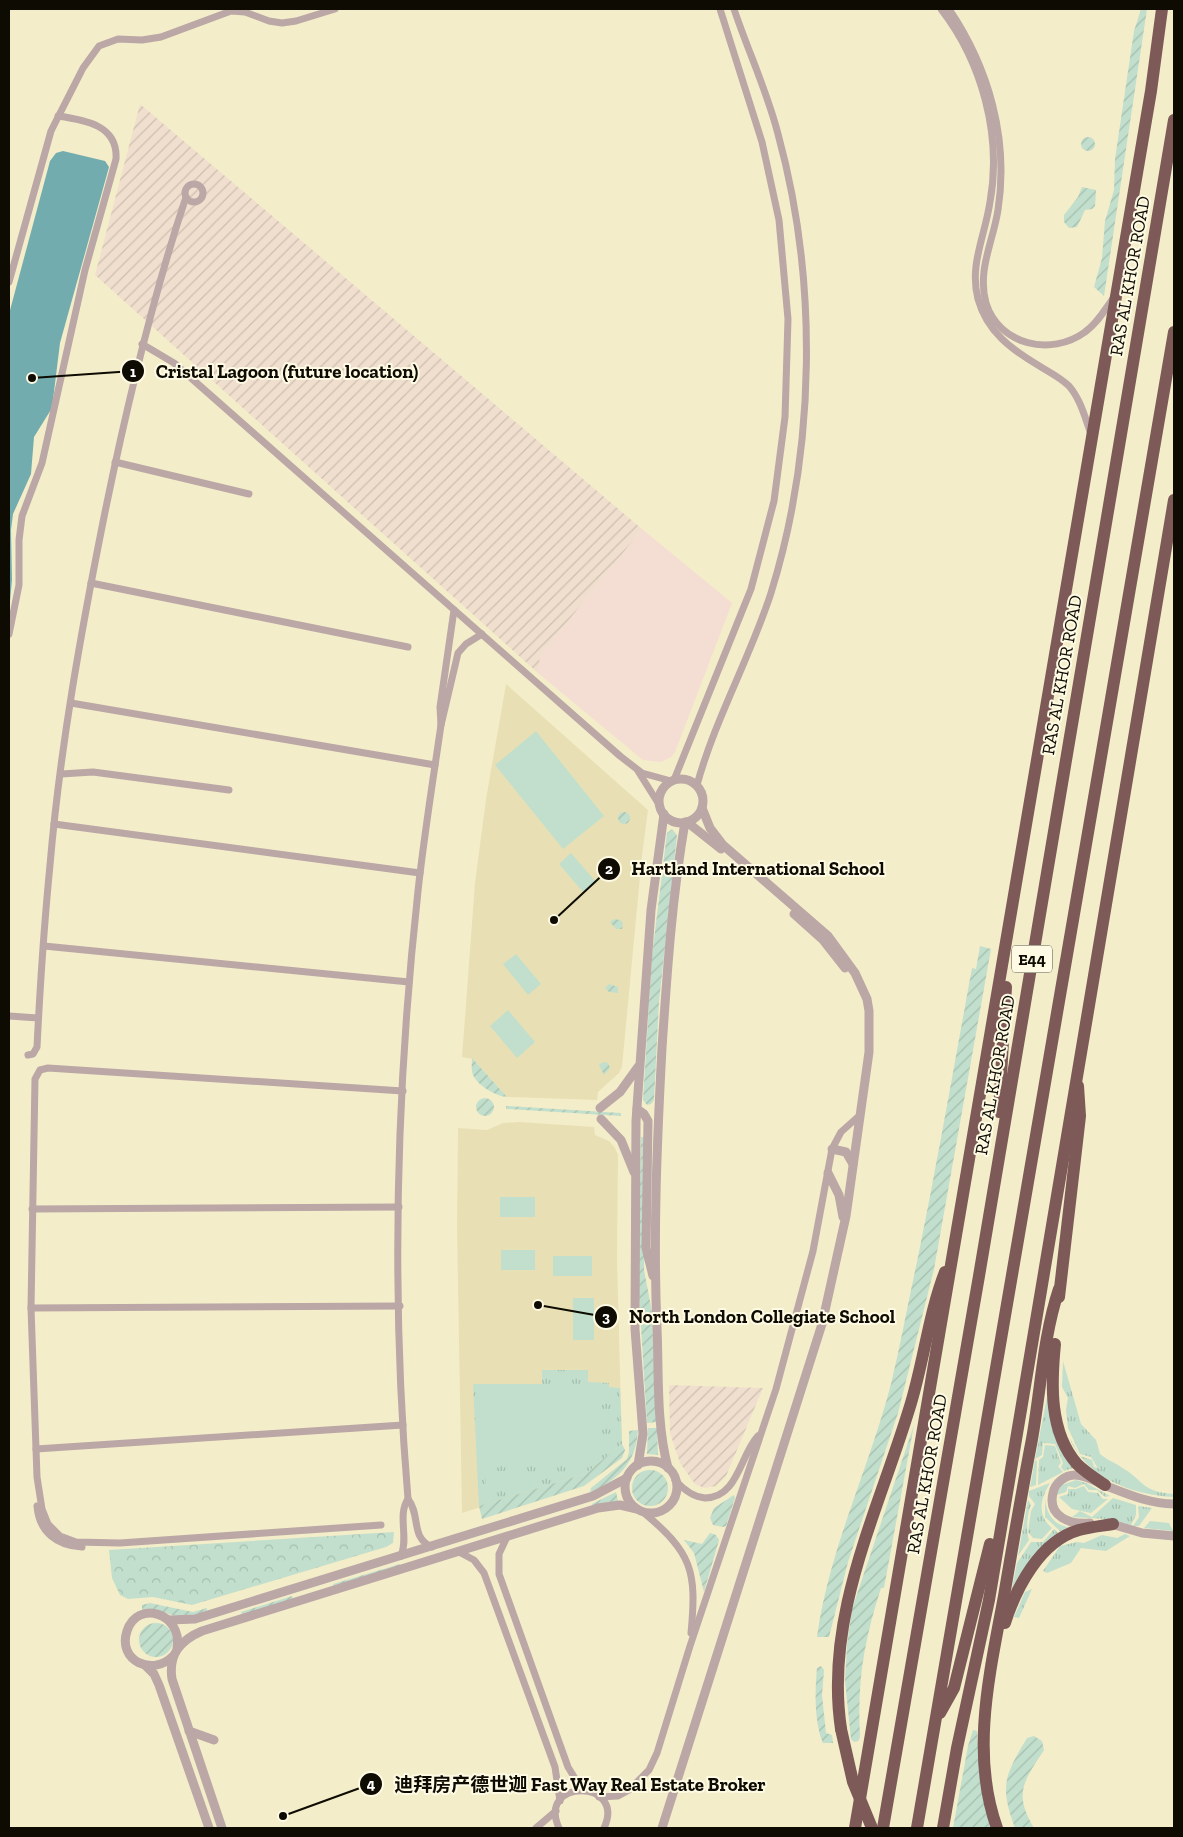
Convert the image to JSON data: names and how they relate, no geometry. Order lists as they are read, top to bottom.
{
  "streets": {
    "highway": ["RAS AL KHOR ROAD", "E44"]
  },
  "places": [
    "Cristal Lagoon (future location)",
    "Hartland International School",
    "North London Collegiate School",
    "迪拜房产德世迦 Fast Way Real Estate Broker"
  ]
}
